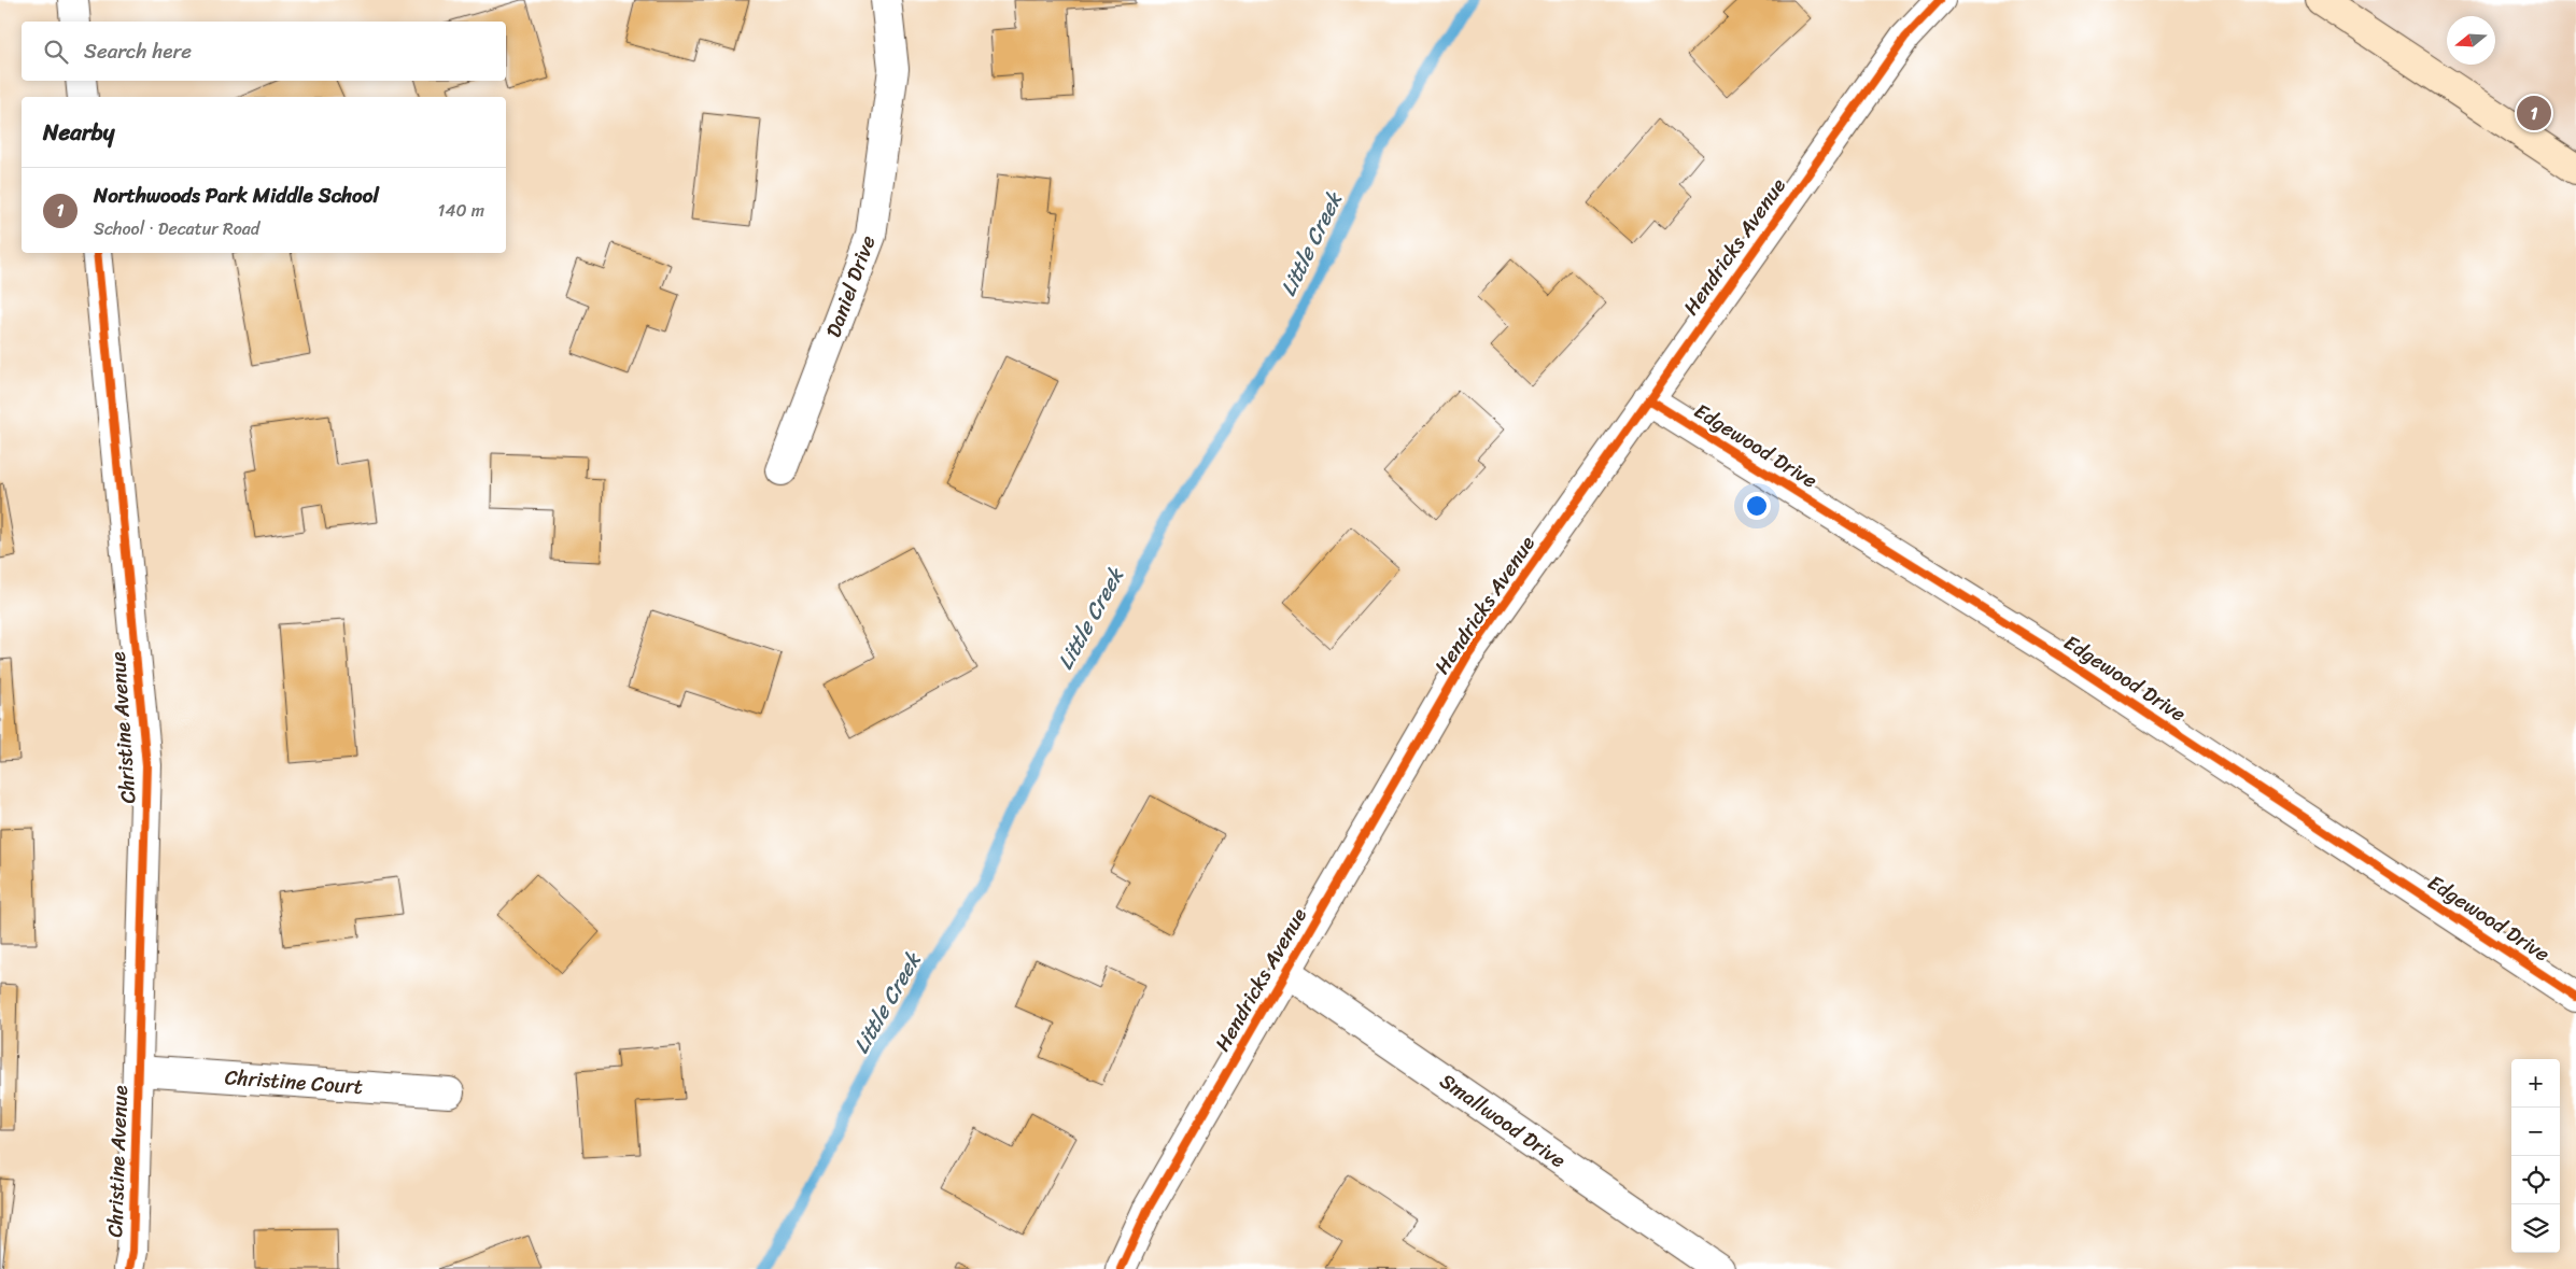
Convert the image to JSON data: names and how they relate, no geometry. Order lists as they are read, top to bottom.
{
  "streets": {
    "street": [
      "Hendricks Avenue",
      "Daniel Drive",
      "Edgewood Drive",
      "Christine Avenue",
      "Christine Court",
      "Smallwood Drive"
    ]
  },
  "crossings": [
    ["Hendricks Avenue", "Edgewood Drive"],
    ["Hendricks Avenue", "Smallwood Drive"],
    ["Christine Avenue", "Christine Court"]
  ],
  "water": ["Little Creek"],
  "north": "left",
  "page": {
    "search": "Search here",
    "pins": "1",
    "heading": "Nearby",
    "list": [
      {
        "mark": "1",
        "name": "Northwoods Park Middle School",
        "note": "School · Decatur Road",
        "value": "140 m"
      }
    ],
    "map_buttons": ["+", "−"]
  }
}
